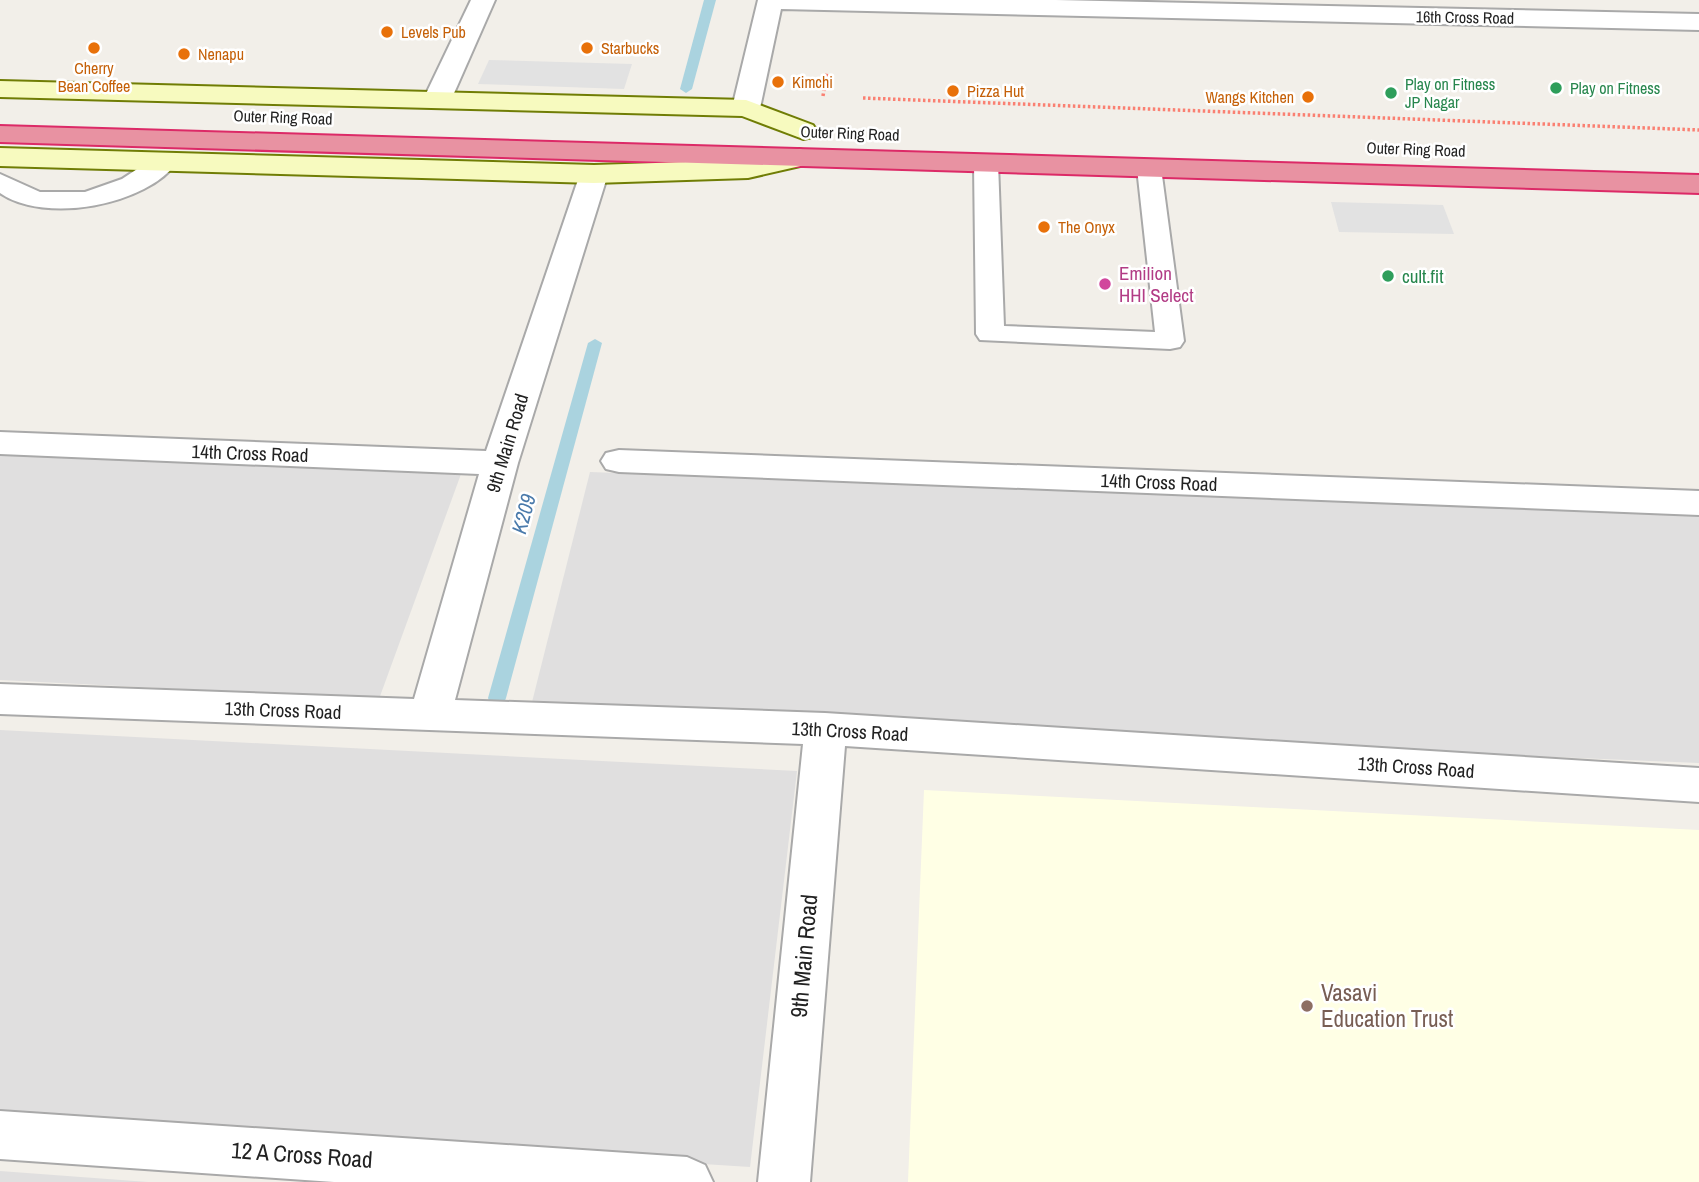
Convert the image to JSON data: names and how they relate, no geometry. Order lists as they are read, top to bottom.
{
  "streets": {
    "highway": ["Outer Ring Road"],
    "street": [
      "16th Cross Road",
      "9th Main Road",
      "14th Cross Road",
      "13th Cross Road",
      "12 A Cross Road"
    ]
  },
  "crossings": [
    ["Outer Ring Road", "9th Main Road"],
    ["9th Main Road", "14th Cross Road"],
    ["9th Main Road", "13th Cross Road"]
  ],
  "water": ["K209"],
  "places": [
    "Levels Pub",
    "Cherry Bean Coffee",
    "Starbucks",
    "Nenapu",
    "Kimchi",
    "Play on Fitness",
    "Pizza Hut",
    "Play on Fitness JP Nagar",
    "Wangs Kitchen",
    "The Onyx",
    "cult.fit",
    "Emilion HHI Select",
    "Vasavi Education Trust"
  ]
}
